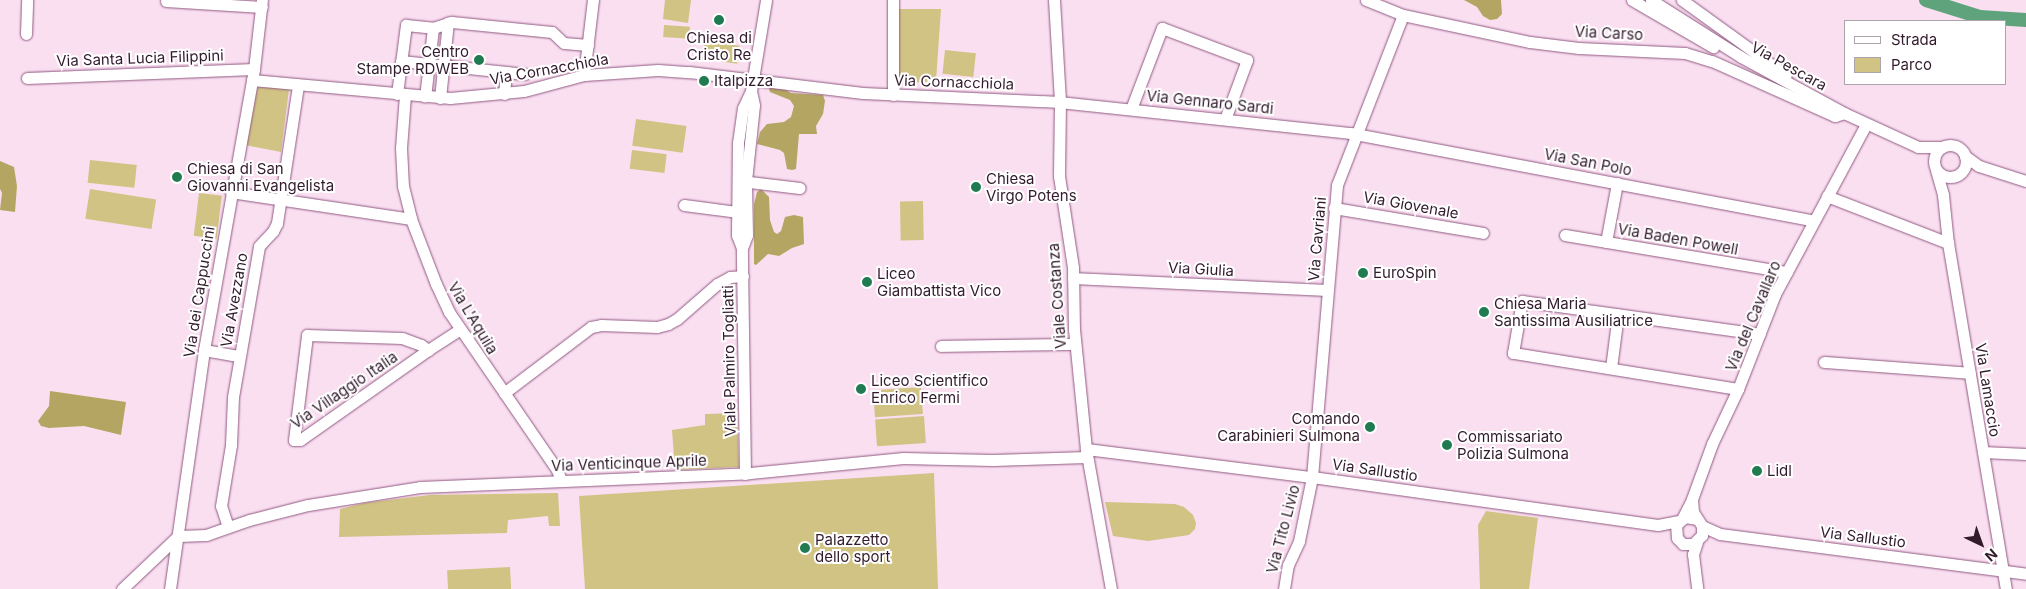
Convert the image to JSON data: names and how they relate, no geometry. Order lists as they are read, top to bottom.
{
  "streets": {
    "street": [
      "Via Carso",
      "Via Santa Lucia Filippini",
      "Via Pescara",
      "Via Cornacchiola",
      "Via Gennaro Sardi",
      "Via San Polo",
      "Via Giovenale",
      "Via Cavriani",
      "Via Baden Powell",
      "Via Giulia",
      "Via dei Cappuccini",
      "Viale Costanza",
      "Via Avezzano",
      "Via del Cavallaro",
      "Via L'Aquila",
      "Viale Palmiro Togliatti",
      "Via Villaggio Italia",
      "Via Lamaccio",
      "Via Venticinque Aprile",
      "Via Sallustio",
      "Via Tito Livio"
    ]
  },
  "crossings": [
    ["Via Carso", "Via Pescara"],
    ["Via Carso", "Via Cavriani"],
    ["Via Santa Lucia Filippini", "Via Cornacchiola"],
    ["Via Santa Lucia Filippini", "Via dei Cappuccini"],
    ["Via Pescara", "Via del Cavallaro"],
    ["Via Pescara", "Via Lamaccio"],
    ["Via Cornacchiola", "Via Gennaro Sardi"],
    ["Via Cornacchiola", "Via dei Cappuccini"],
    ["Via Cornacchiola", "Viale Costanza"],
    ["Via Cornacchiola", "Via Avezzano"],
    ["Via Cornacchiola", "Via L'Aquila"],
    ["Via Cornacchiola", "Viale Palmiro Togliatti"],
    ["Via Gennaro Sardi", "Via San Polo"],
    ["Via Gennaro Sardi", "Via Cavriani"],
    ["Via Gennaro Sardi", "Viale Costanza"],
    ["Via San Polo", "Via Cavriani"],
    ["Via San Polo", "Via del Cavallaro"],
    ["Via Giovenale", "Via Cavriani"],
    ["Via Cavriani", "Via Giulia"],
    ["Via Cavriani", "Via Sallustio"],
    ["Via Cavriani", "Via Tito Livio"],
    ["Via Baden Powell", "Via del Cavallaro"],
    ["Via Giulia", "Viale Costanza"],
    ["Via dei Cappuccini", "Via Venticinque Aprile"],
    ["Viale Costanza", "Via Venticinque Aprile"],
    ["Viale Costanza", "Via Sallustio"],
    ["Via Avezzano", "Via Venticinque Aprile"],
    ["Via del Cavallaro", "Via Sallustio"],
    ["Via L'Aquila", "Via Villaggio Italia"],
    ["Via L'Aquila", "Via Venticinque Aprile"],
    ["Viale Palmiro Togliatti", "Via Venticinque Aprile"],
    ["Via Lamaccio", "Via Sallustio"],
    ["Via Venticinque Aprile", "Via Sallustio"],
    ["Via Sallustio", "Via Tito Livio"]
  ],
  "places": [
    "Chiesa di Cristo Re",
    "Centro Stampe RDWEB",
    "Italpizza",
    "Chiesa di San Giovanni Evangelista",
    "Chiesa Virgo Potens",
    "EuroSpin",
    "Liceo Giambattista Vico",
    "Chiesa Maria Santissima Ausiliatrice",
    "Liceo Scientifico Enrico Fermi",
    "Comando Carabinieri Sulmona",
    "Commissariato Polizia Sulmona",
    "Lidl",
    "Palazzetto dello sport"
  ],
  "legend": ["Strada", "Parco"],
  "north": "bottom right"
}
